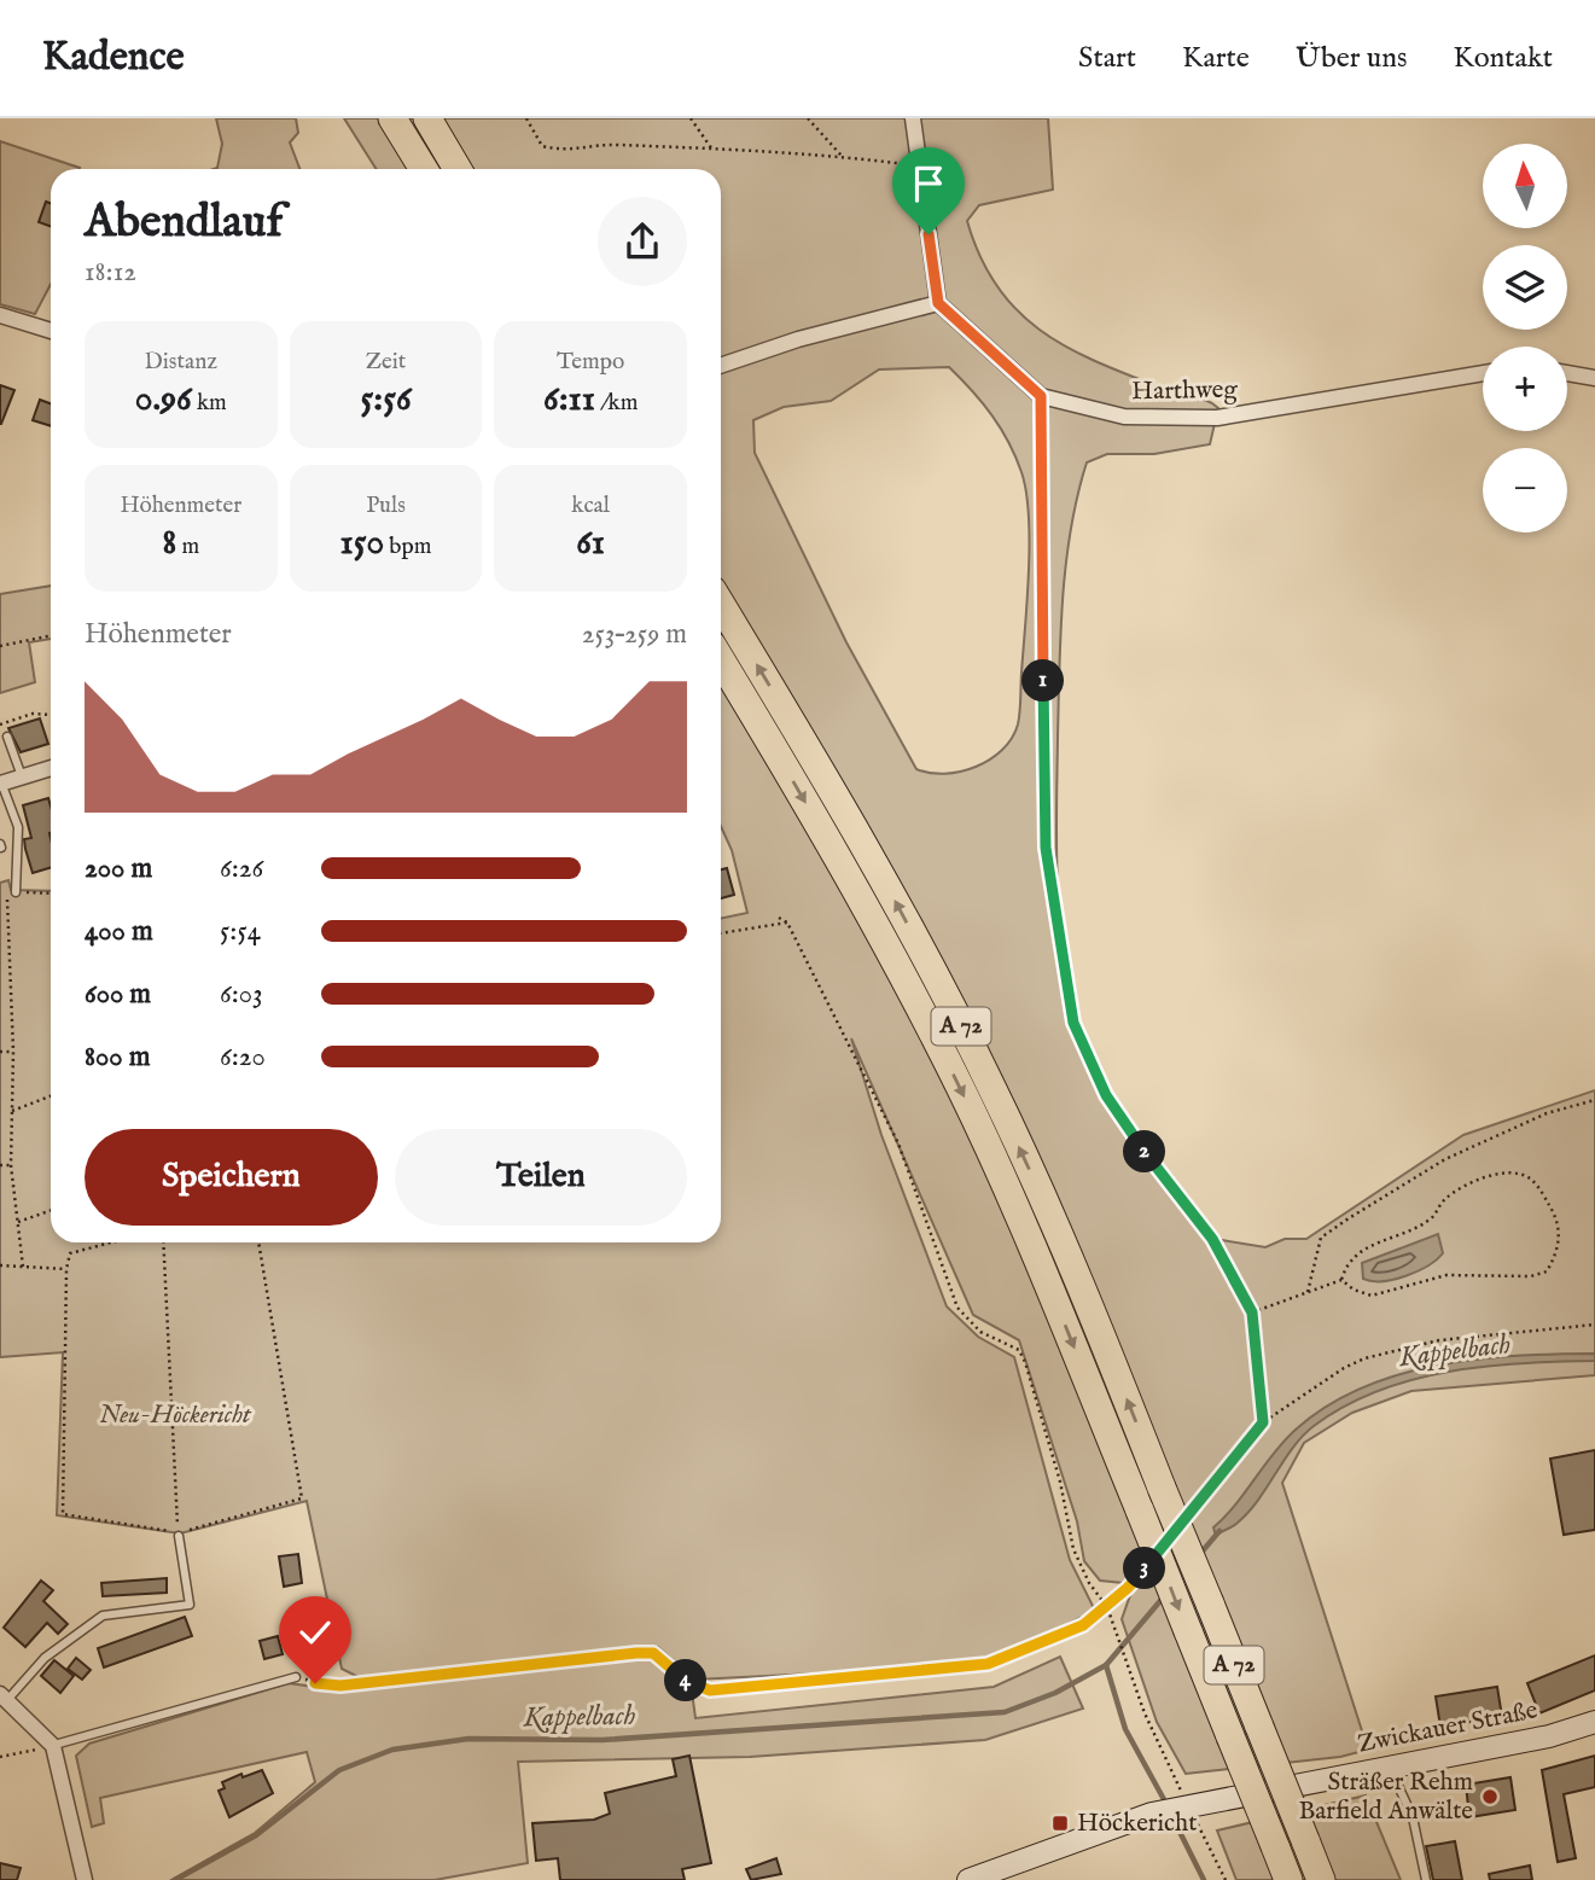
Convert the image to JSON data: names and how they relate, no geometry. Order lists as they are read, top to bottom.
{
  "streets": {
    "highway": ["A 72"],
    "main road": ["Zwickauer Straße"],
    "street": ["Harthweg"]
  },
  "water": ["Kappelbach"],
  "parks": ["Neu-Höckericht"],
  "places": {
    "other": ["Sträßer Rehm Barfield Anwälte"],
    "transit": ["Höckericht"]
  },
  "north": "top",
  "page": {
    "header": "Kadence",
    "nav": [
      "Start",
      "Karte",
      "Über uns",
      "Kontakt"
    ],
    "map_buttons": ["+", "−"],
    "heading": ["Abendlauf", "18:12"],
    "stats": [
      ["Distanz", "0.96 km"],
      ["Zeit", "5:56"],
      ["Tempo", "6:11 /km"],
      ["Höhenmeter", "8 m"],
      ["Puls", "150 bpm"],
      ["kcal", "61"]
    ],
    "chart": ["Höhenmeter", "253–259 m"],
    "pins": [
      "1",
      "2",
      "3",
      "4"
    ],
    "list": [
      {
        "name": "200 m",
        "note": "6:26"
      },
      {
        "name": "400 m",
        "note": "5:54"
      },
      {
        "name": "600 m",
        "note": "6:03"
      },
      {
        "name": "800 m",
        "note": "6:20"
      }
    ],
    "buttons": ["Speichern", "Teilen"]
  }
}
